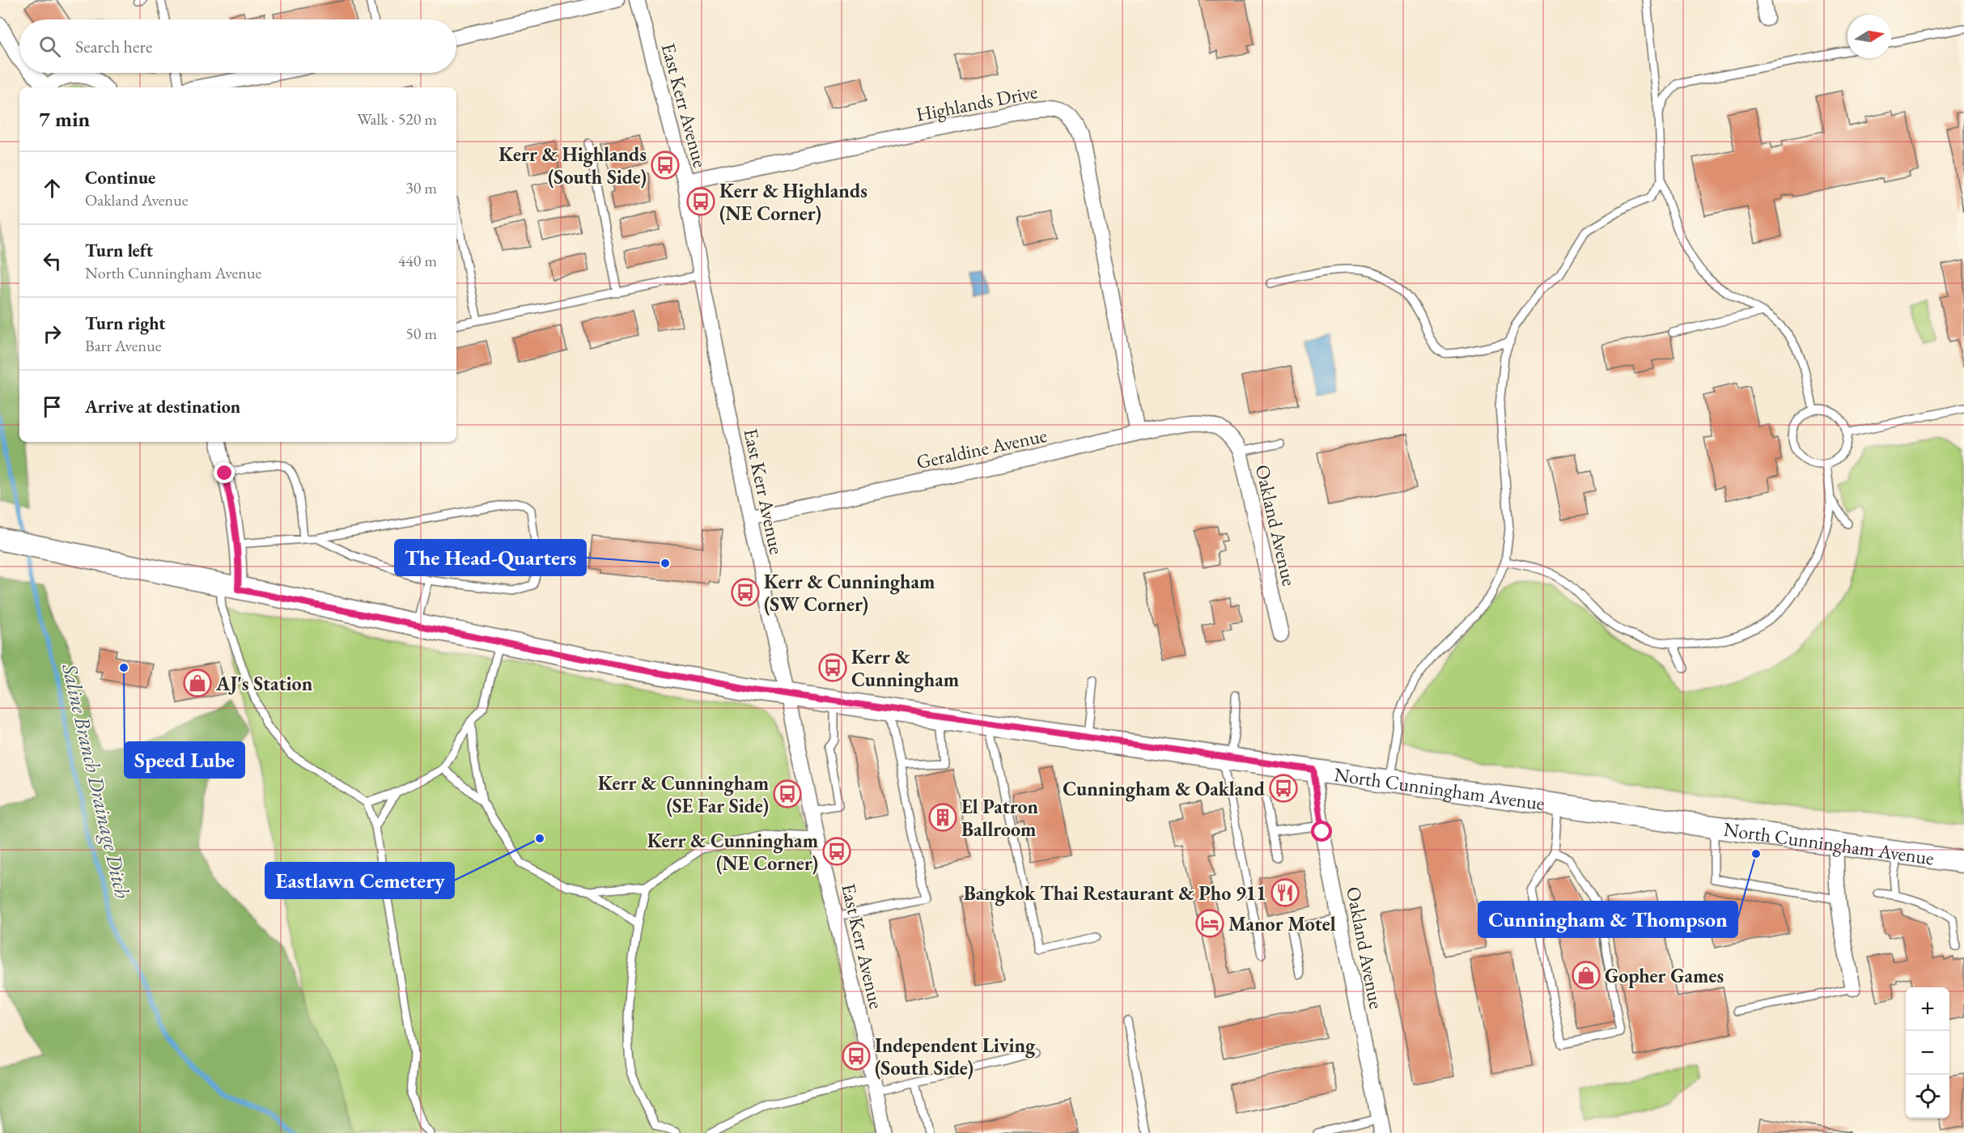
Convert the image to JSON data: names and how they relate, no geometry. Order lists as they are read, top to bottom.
{
  "streets": {
    "main road": ["North Cunningham Avenue"],
    "street": [
      "Highlands Drive",
      "East Kerr Avenue",
      "Geraldine Avenue",
      "Oakland Avenue"
    ]
  },
  "crossings": [
    ["Highlands Drive", "East Kerr Avenue"],
    ["Highlands Drive", "Geraldine Avenue"],
    ["East Kerr Avenue", "Geraldine Avenue"],
    ["East Kerr Avenue", "North Cunningham Avenue"],
    ["Geraldine Avenue", "Oakland Avenue"],
    ["Oakland Avenue", "North Cunningham Avenue"]
  ],
  "water": ["Saline Branch Drainage Ditch"],
  "places": {
    "bus stop": [
      "Kerr & Highlands (South Side)",
      "Kerr & Highlands (NE Corner)",
      "Kerr & Cunningham (SW Corner)",
      "Kerr & Cunningham",
      "Cunningham & Oakland",
      "Kerr & Cunningham (SE Far Side)",
      "Kerr & Cunningham (NE Corner)",
      "Independent Living (South Side)"
    ],
    "other": [
      "The Head-Quarters",
      "Speed Lube",
      "Eastlawn Cemetery",
      "Cunningham & Thompson"
    ],
    "shop": ["AJ's Station", "Gopher Games"],
    "building": ["El Patron Ballroom"],
    "restaurant": ["Bangkok Thai Restaurant & Pho 911"],
    "hotel": ["Manor Motel"]
  },
  "north": "right",
  "page": {
    "search": "Search here",
    "heading": ["7 min", "Walk · 520 m"],
    "list": [
      ["Continue", "Oakland Avenue", "30 m"],
      ["Turn left", "North Cunningham Avenue", "440 m"],
      ["Turn right", "Barr Avenue", "50 m"],
      "Arrive at destination"
    ],
    "map_buttons": ["+", "−"]
  }
}
